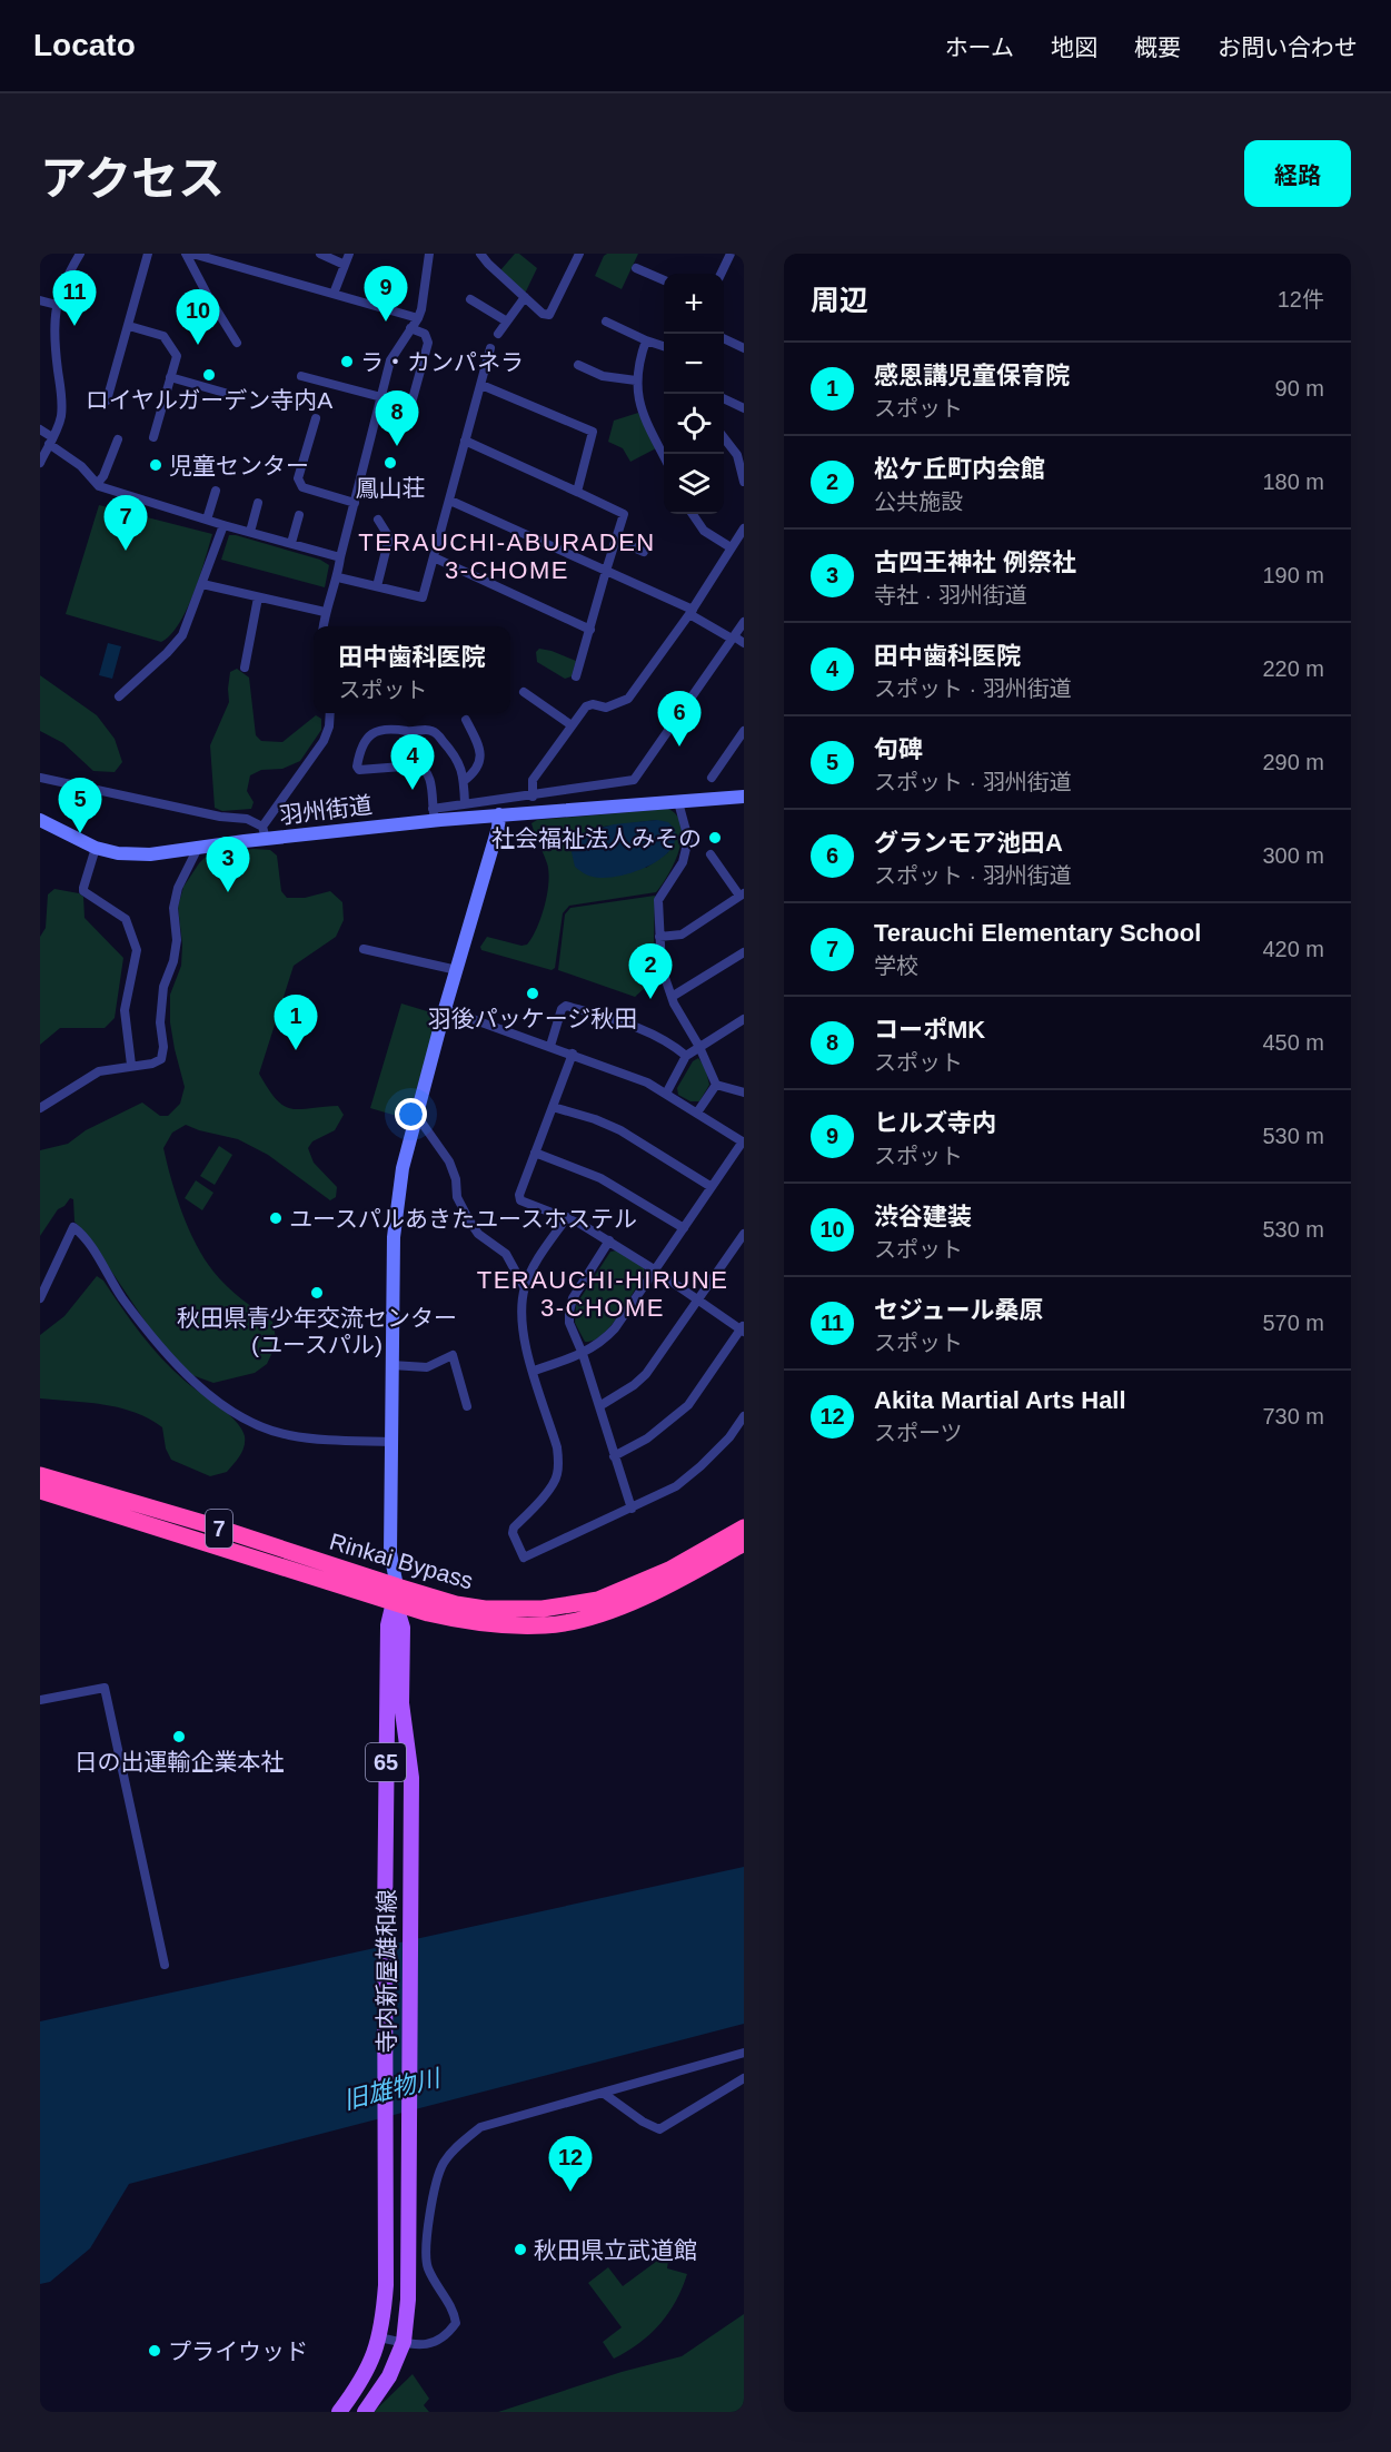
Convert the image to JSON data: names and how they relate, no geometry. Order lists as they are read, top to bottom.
{
  "streets": {
    "highway": ["7", "Rinkai Bypass"],
    "main road": ["65", "寺内新屋雄和線"],
    "street": ["羽州街道"]
  },
  "crossings": [
    ["Rinkai Bypass", "寺内新屋雄和線"]
  ],
  "districts": ["TERAUCHI-ABURADEN 3-CHOME", "TERAUCHI-HIRUNE 3-CHOME"],
  "water": ["旧雄物川"],
  "places": [
    "ラ・カンパネラ",
    "ロイヤルガーデン寺内A",
    "鳳山荘",
    "児童センター",
    "社会福祉法人みその",
    "羽後パッケージ秋田",
    "ユースパルあきたユースホステル",
    "秋田県青少年交流センター (ユースパル)",
    "日の出運輸企業本社",
    "秋田県立武道館",
    "プライウッド"
  ],
  "page": {
    "header": "Locato",
    "nav": [
      "ホーム",
      "地図",
      "概要",
      "お問い合わせ"
    ],
    "title": "アクセス",
    "buttons": "経路",
    "heading": ["周辺", "12件"],
    "pins": [
      "9",
      "11",
      "10",
      "8",
      "7",
      "6",
      "4",
      "5",
      "3",
      "2",
      "1",
      "12"
    ],
    "map_buttons": ["+", "−"],
    "list": [
      {
        "mark": "1",
        "name": "感恩講児童保育院",
        "note": "スポット",
        "value": "90 m"
      },
      {
        "mark": "2",
        "name": "松ケ丘町内会館",
        "note": "公共施設",
        "value": "180 m"
      },
      {
        "mark": "3",
        "name": "古四王神社 例祭社",
        "note": "寺社 · 羽州街道",
        "value": "190 m"
      },
      {
        "mark": "4",
        "name": "田中歯科医院",
        "note": "スポット · 羽州街道",
        "value": "220 m"
      },
      {
        "mark": "5",
        "name": "句碑",
        "note": "スポット · 羽州街道",
        "value": "290 m"
      },
      {
        "mark": "6",
        "name": "グランモア池田A",
        "note": "スポット · 羽州街道",
        "value": "300 m"
      },
      {
        "mark": "7",
        "name": "Terauchi Elementary School",
        "note": "学校",
        "value": "420 m"
      },
      {
        "mark": "8",
        "name": "コーポMK",
        "note": "スポット",
        "value": "450 m"
      },
      {
        "mark": "9",
        "name": "ヒルズ寺内",
        "note": "スポット",
        "value": "530 m"
      },
      {
        "mark": "10",
        "name": "渋谷建装",
        "note": "スポット",
        "value": "530 m"
      },
      {
        "mark": "11",
        "name": "セジュール桑原",
        "note": "スポット",
        "value": "570 m"
      },
      {
        "mark": "12",
        "name": "Akita Martial Arts Hall",
        "note": "スポーツ",
        "value": "730 m"
      }
    ],
    "popup": ["田中歯科医院", "スポット"]
  }
}
